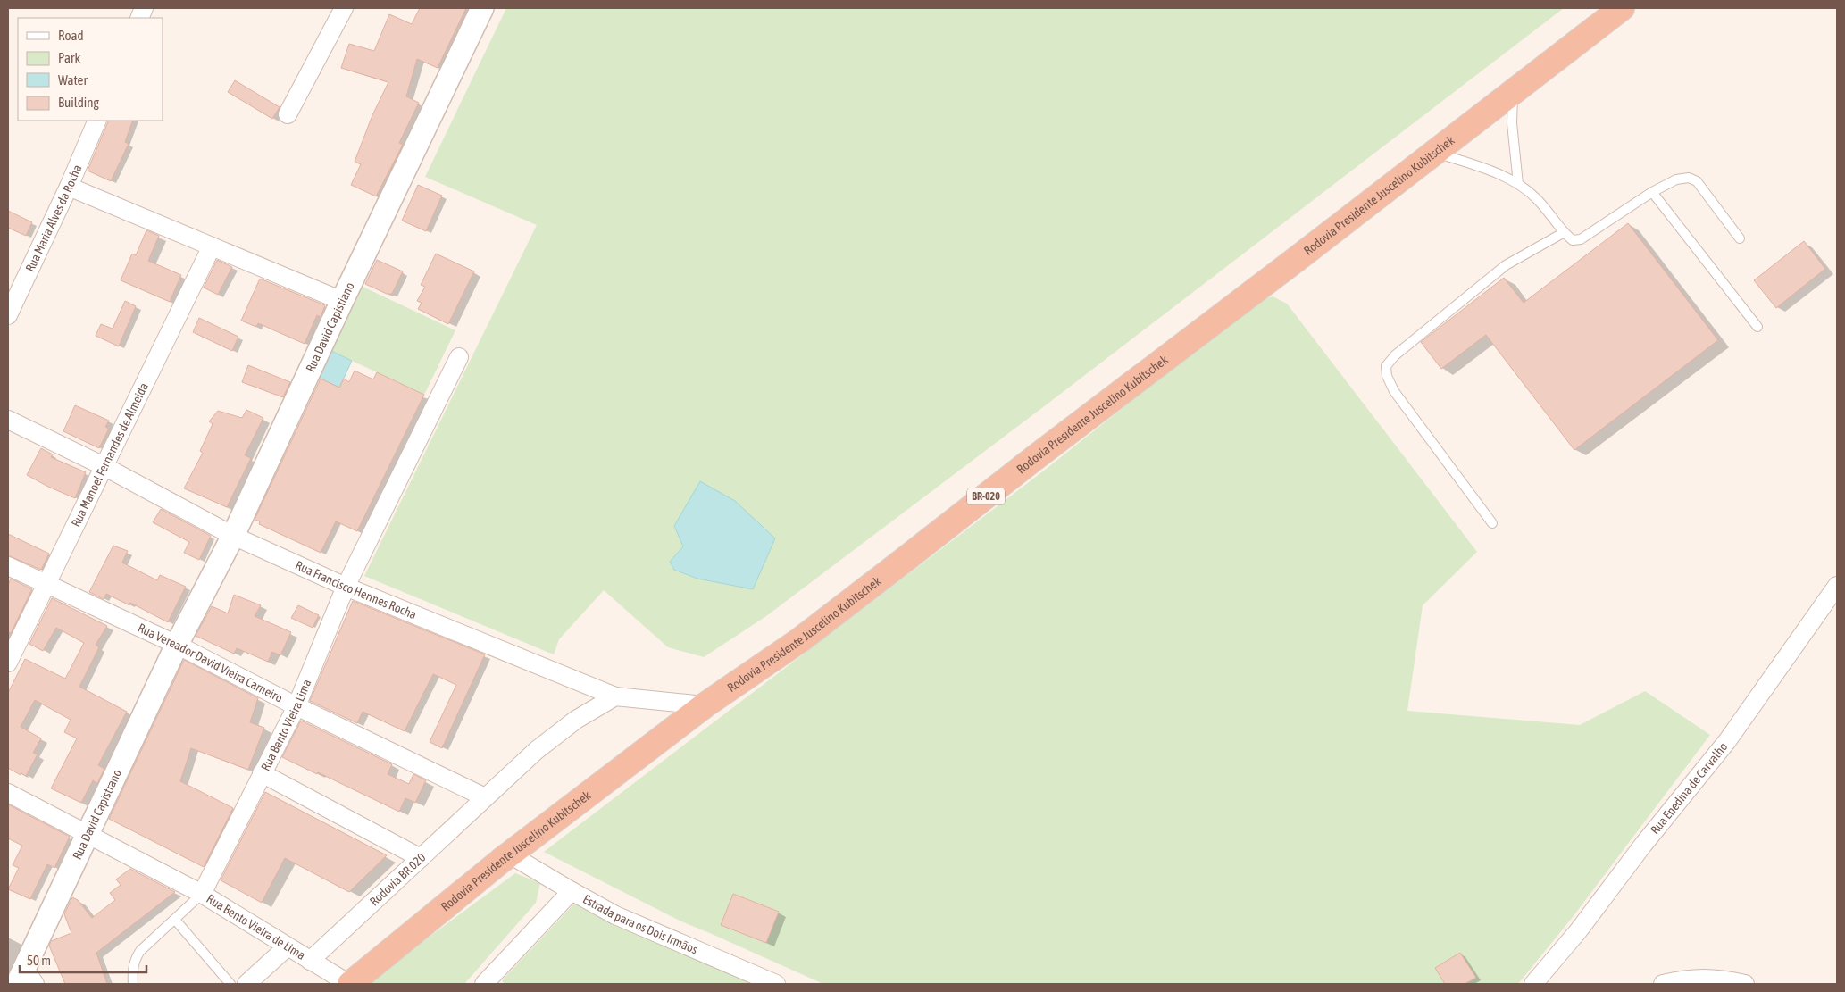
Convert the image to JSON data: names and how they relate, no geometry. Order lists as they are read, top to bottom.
{
  "streets": {
    "highway": ["Rodovia Presidente Juscelino Kubitschek", "BR-020"],
    "street": [
      "Rua Maria Alves da Rocha",
      "Rua David Capistiano",
      "Rua Manoel Fernandes de Almeida",
      "Rua Francisco Hermes Rocha",
      "Rua Vereador David Vieira Carneiro",
      "Rua Bento Vieira Lima",
      "Rua Enedina de Carvalho",
      "Rua David Capistrano",
      "Rodovia BR 020",
      "Estrada para os Dois Irmãos",
      "Rua Bento Vieira de Lima"
    ]
  },
  "crossings": [
    ["Rodovia Presidente Juscelino Kubitschek", "Rua Francisco Hermes Rocha"],
    ["Rodovia Presidente Juscelino Kubitschek", "Estrada para os Dois Irmãos"],
    ["Rodovia Presidente Juscelino Kubitschek", "Rua Bento Vieira de Lima"],
    ["Rua David Capistiano", "Rua Francisco Hermes Rocha"],
    ["Rua David Capistiano", "Rua Vereador David Vieira Carneiro"],
    ["Rua David Capistiano", "Rua David Capistrano"],
    ["Rua Manoel Fernandes de Almeida", "Rua Francisco Hermes Rocha"],
    ["Rua Manoel Fernandes de Almeida", "Rua Vereador David Vieira Carneiro"],
    ["Rua Francisco Hermes Rocha", "Rua Bento Vieira Lima"],
    ["Rua Francisco Hermes Rocha", "Rodovia BR 020"],
    ["Rua Vereador David Vieira Carneiro", "Rua Bento Vieira Lima"],
    ["Rua Vereador David Vieira Carneiro", "Rua David Capistrano"],
    ["Rua Vereador David Vieira Carneiro", "Rodovia BR 020"],
    ["Rua Bento Vieira Lima", "Rua Bento Vieira de Lima"],
    ["Rodovia BR 020", "Rua Bento Vieira de Lima"]
  ],
  "legend": [
    "Road",
    "Park",
    "Water",
    "Building"
  ],
  "scale_bar": "50 m"
}
